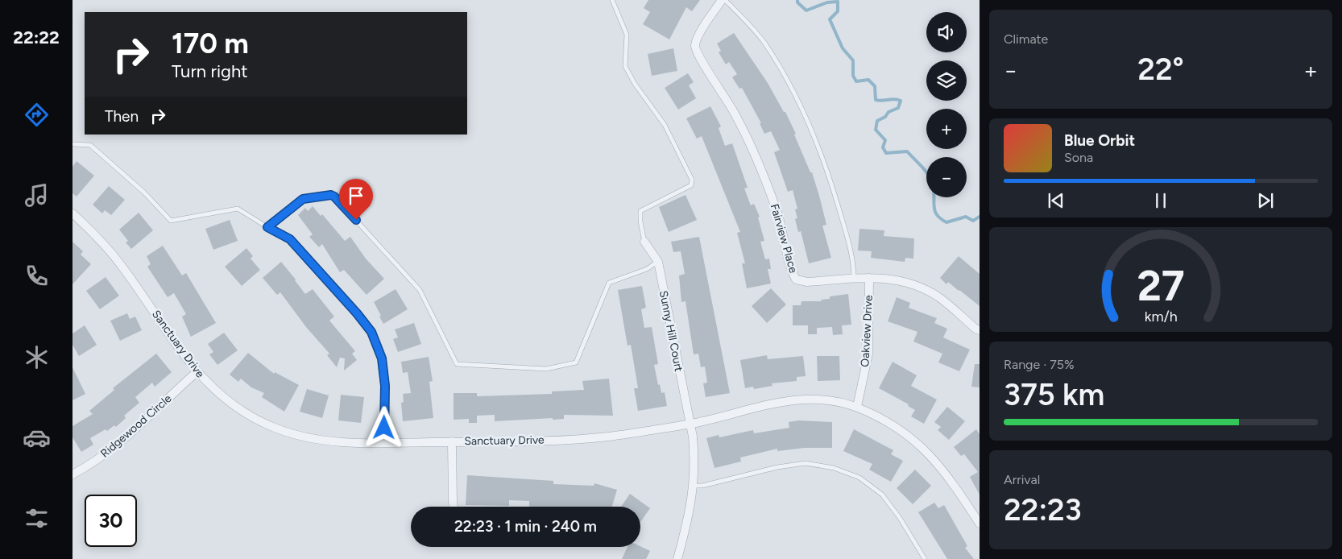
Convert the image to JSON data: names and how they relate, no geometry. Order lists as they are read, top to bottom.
{
  "streets": {
    "street": [
      "Fairview Place",
      "Sunny Hill Court",
      "Oakview Drive",
      "Sanctuary Drive",
      "Ridgewood Circle"
    ]
  },
  "crossings": [
    ["Fairview Place", "Oakview Drive"],
    ["Sunny Hill Court", "Sanctuary Drive"],
    ["Oakview Drive", "Sanctuary Drive"],
    ["Sanctuary Drive", "Ridgewood Circle"]
  ],
  "page": {
    "tabs": "22:22",
    "tile": [
      "Climate",
      ["Range · 75%", "375 km"],
      ["Arrival", "22:23"]
    ],
    "map_buttons": ["+", "−"],
    "turn": ["170 m", "Turn right"],
    "heat": ["−", "22°", "+"],
    "then": "Then",
    "song": ["Blue Orbit", "Sona"],
    "limit": "30",
    "trip": "22:23 · 1 min · 240 m",
    "gauge": ["27", "km/h"]
  }
}
